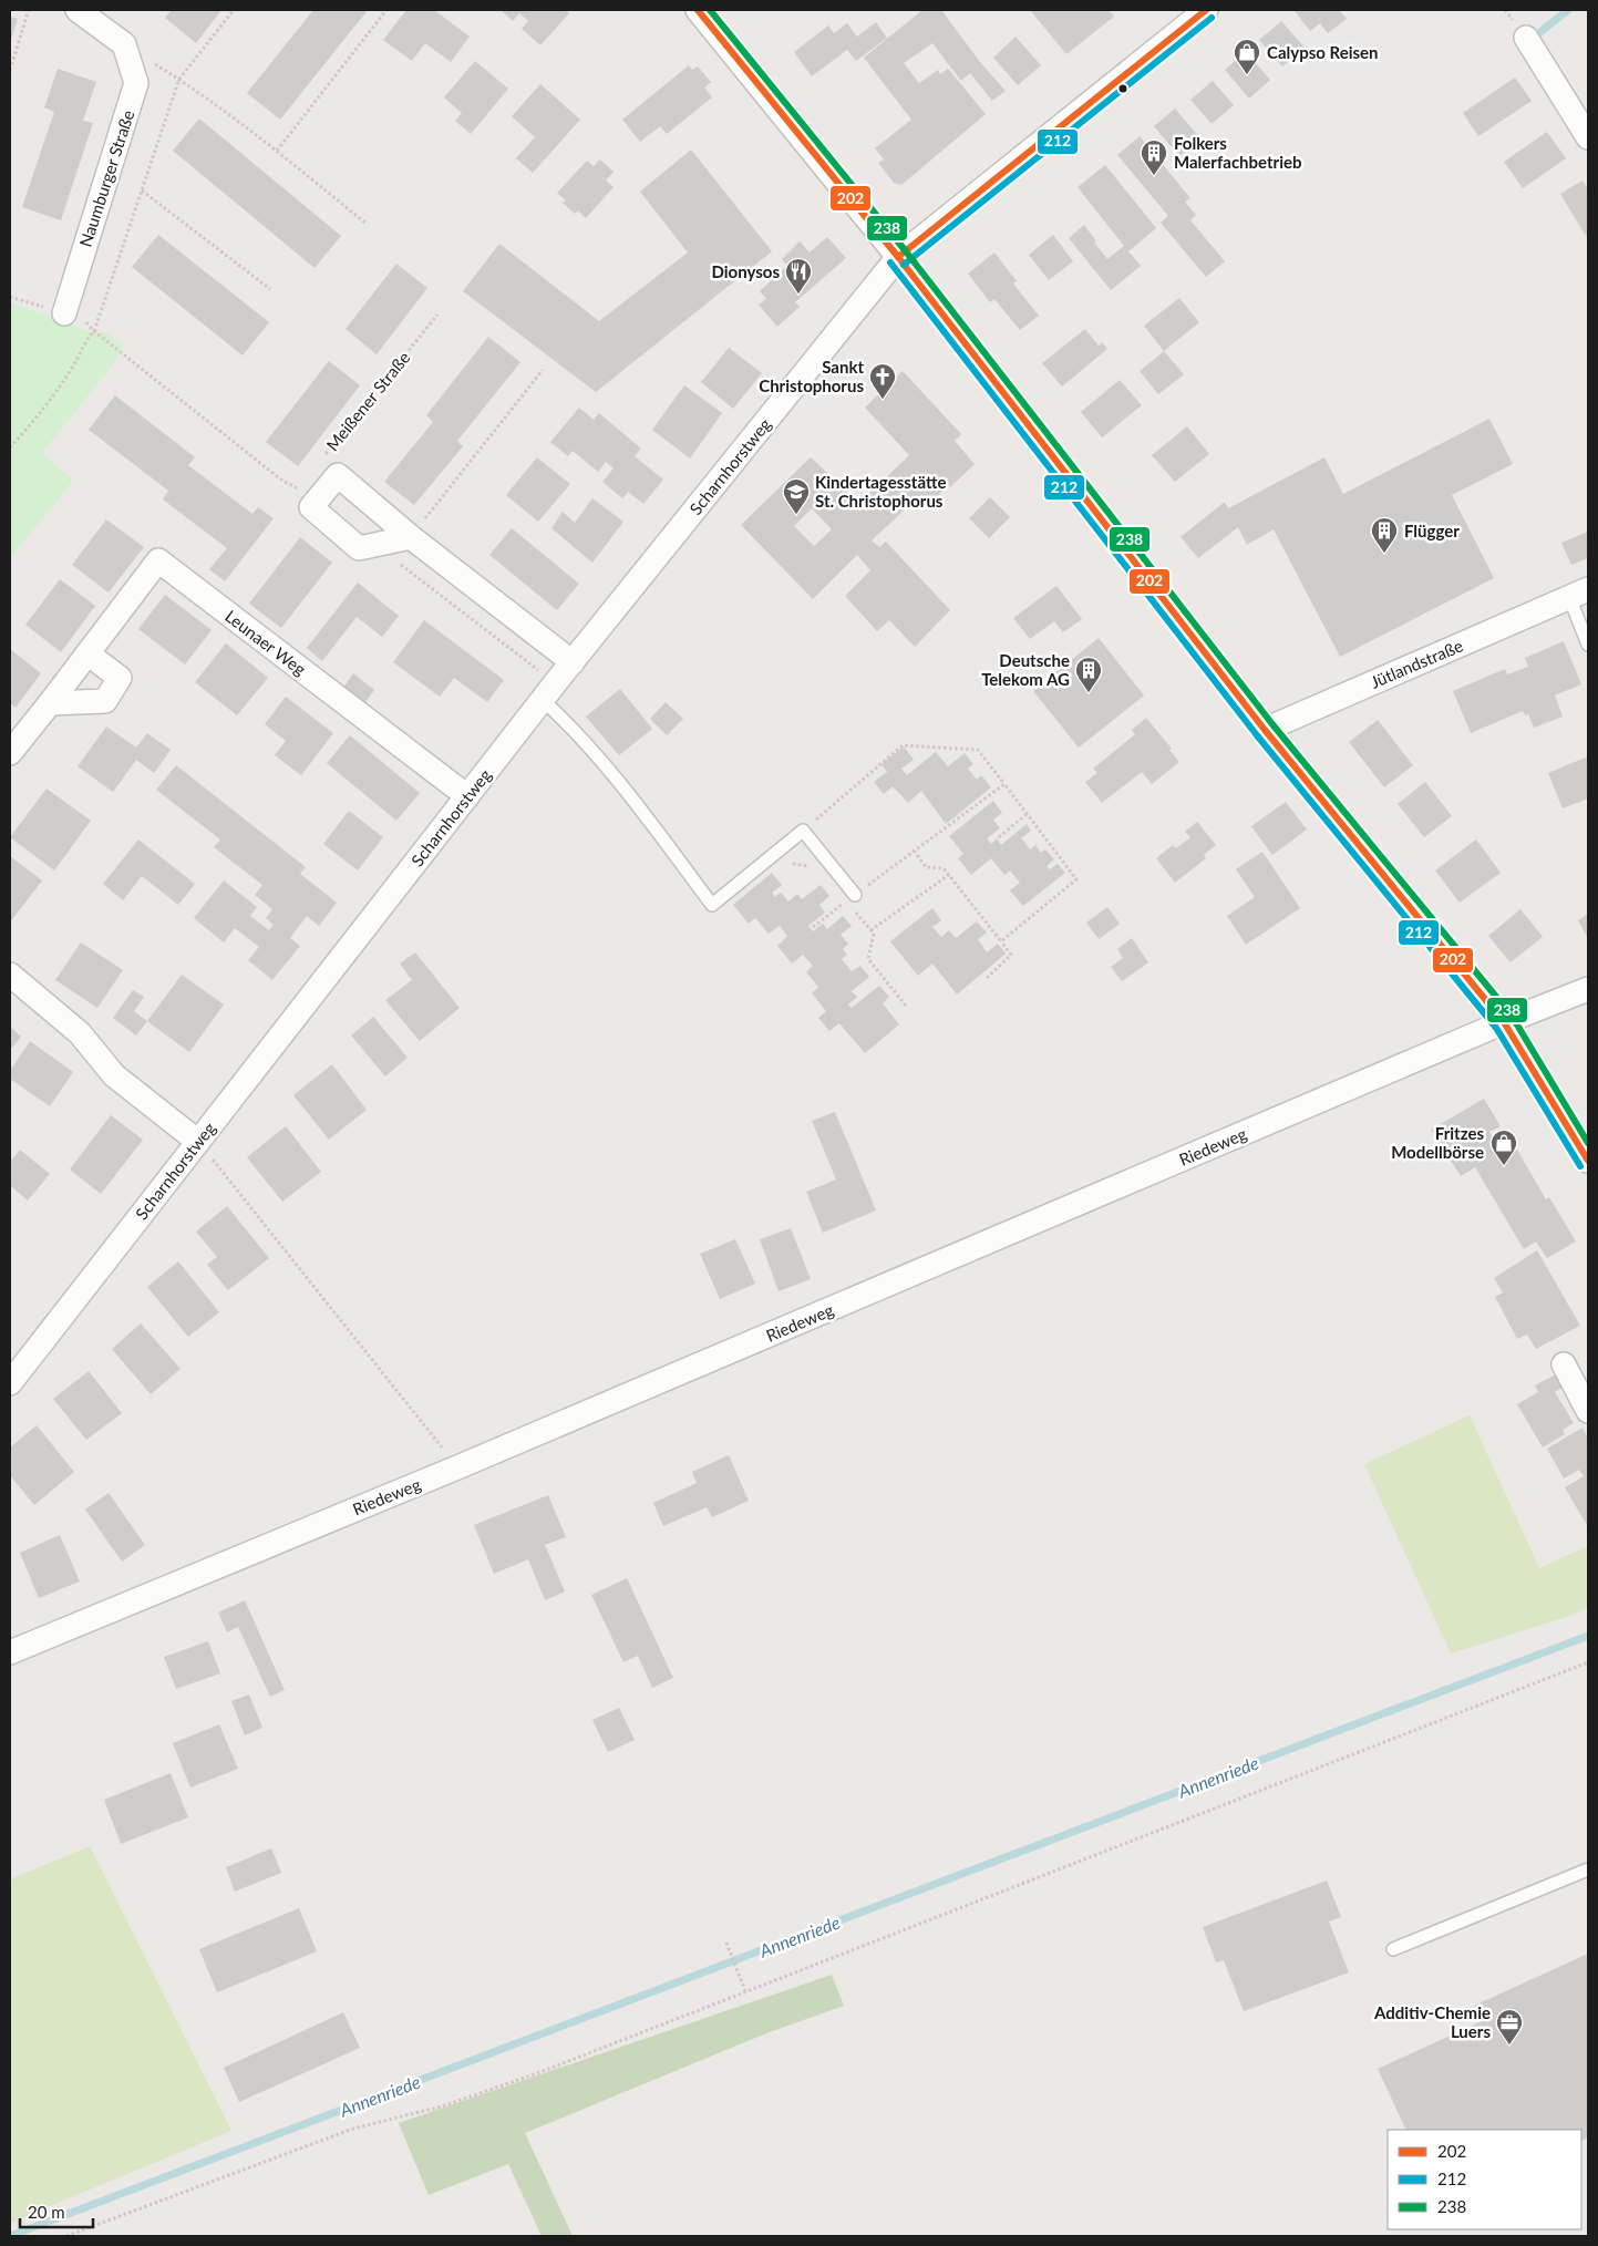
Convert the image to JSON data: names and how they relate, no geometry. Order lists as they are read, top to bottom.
{
  "streets": {
    "street": [
      "Naumburger Straße",
      "Meißener Straße",
      "Scharnhorstweg",
      "Leunaer Weg",
      "Jütlandstraße",
      "Riedeweg"
    ]
  },
  "crossings": [
    ["Meißener Straße", "Scharnhorstweg"],
    ["Scharnhorstweg", "Leunaer Weg"]
  ],
  "water": ["Annenriede"],
  "places": {
    "shop": ["Calypso Reisen", "Fritzes Modellbörse"],
    "building": ["Folkers Malerfachbetrieb", "Flügger", "Deutsche Telekom AG"],
    "restaurant": ["Dionysos"],
    "church": ["Sankt Christophorus"],
    "school or university": ["Kindertagesstätte St. Christophorus"],
    "office": ["Additiv-Chemie Luers"]
  },
  "lines": ["transit line 202", "transit line 238", "transit line 212"],
  "legend": ["202", "212", "238"],
  "scale_bar": "20 m"
}
